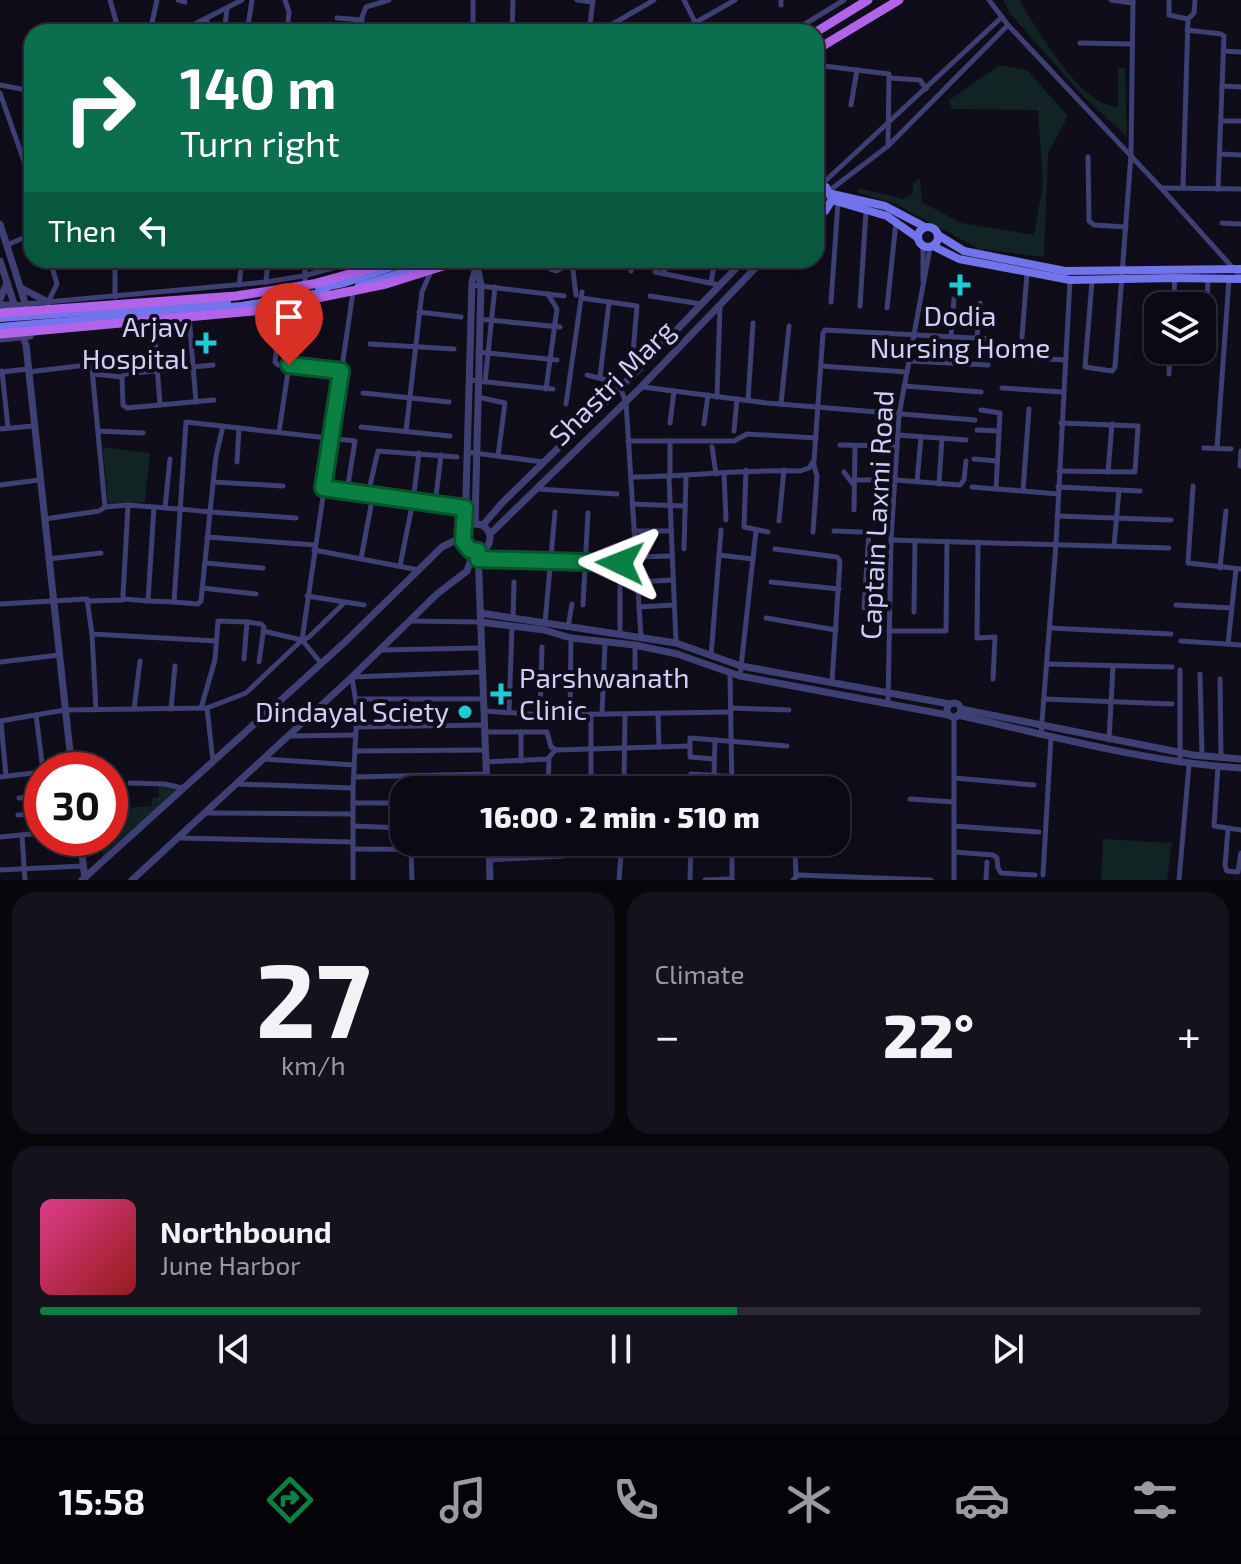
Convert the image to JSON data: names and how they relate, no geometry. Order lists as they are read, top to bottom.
{
  "streets": {
    "street": ["Shastri Marg", "Captain Laxmi Road"]
  },
  "places": {
    "health": ["Dodia Nursing Home", "Arjav Hospital", "Parshwanath Clinic"],
    "other": ["Dindayal Sciety"]
  },
  "page": {
    "turn": ["140 m", "Turn right"],
    "then": "Then",
    "limit": "30",
    "trip": "16:00 · 2 min · 510 m",
    "tile": [
      ["27", "km/h"],
      "Climate"
    ],
    "heat": ["−", "22°", "+"],
    "song": ["Northbound", "June Harbor"],
    "tabs": "15:58"
  }
}
